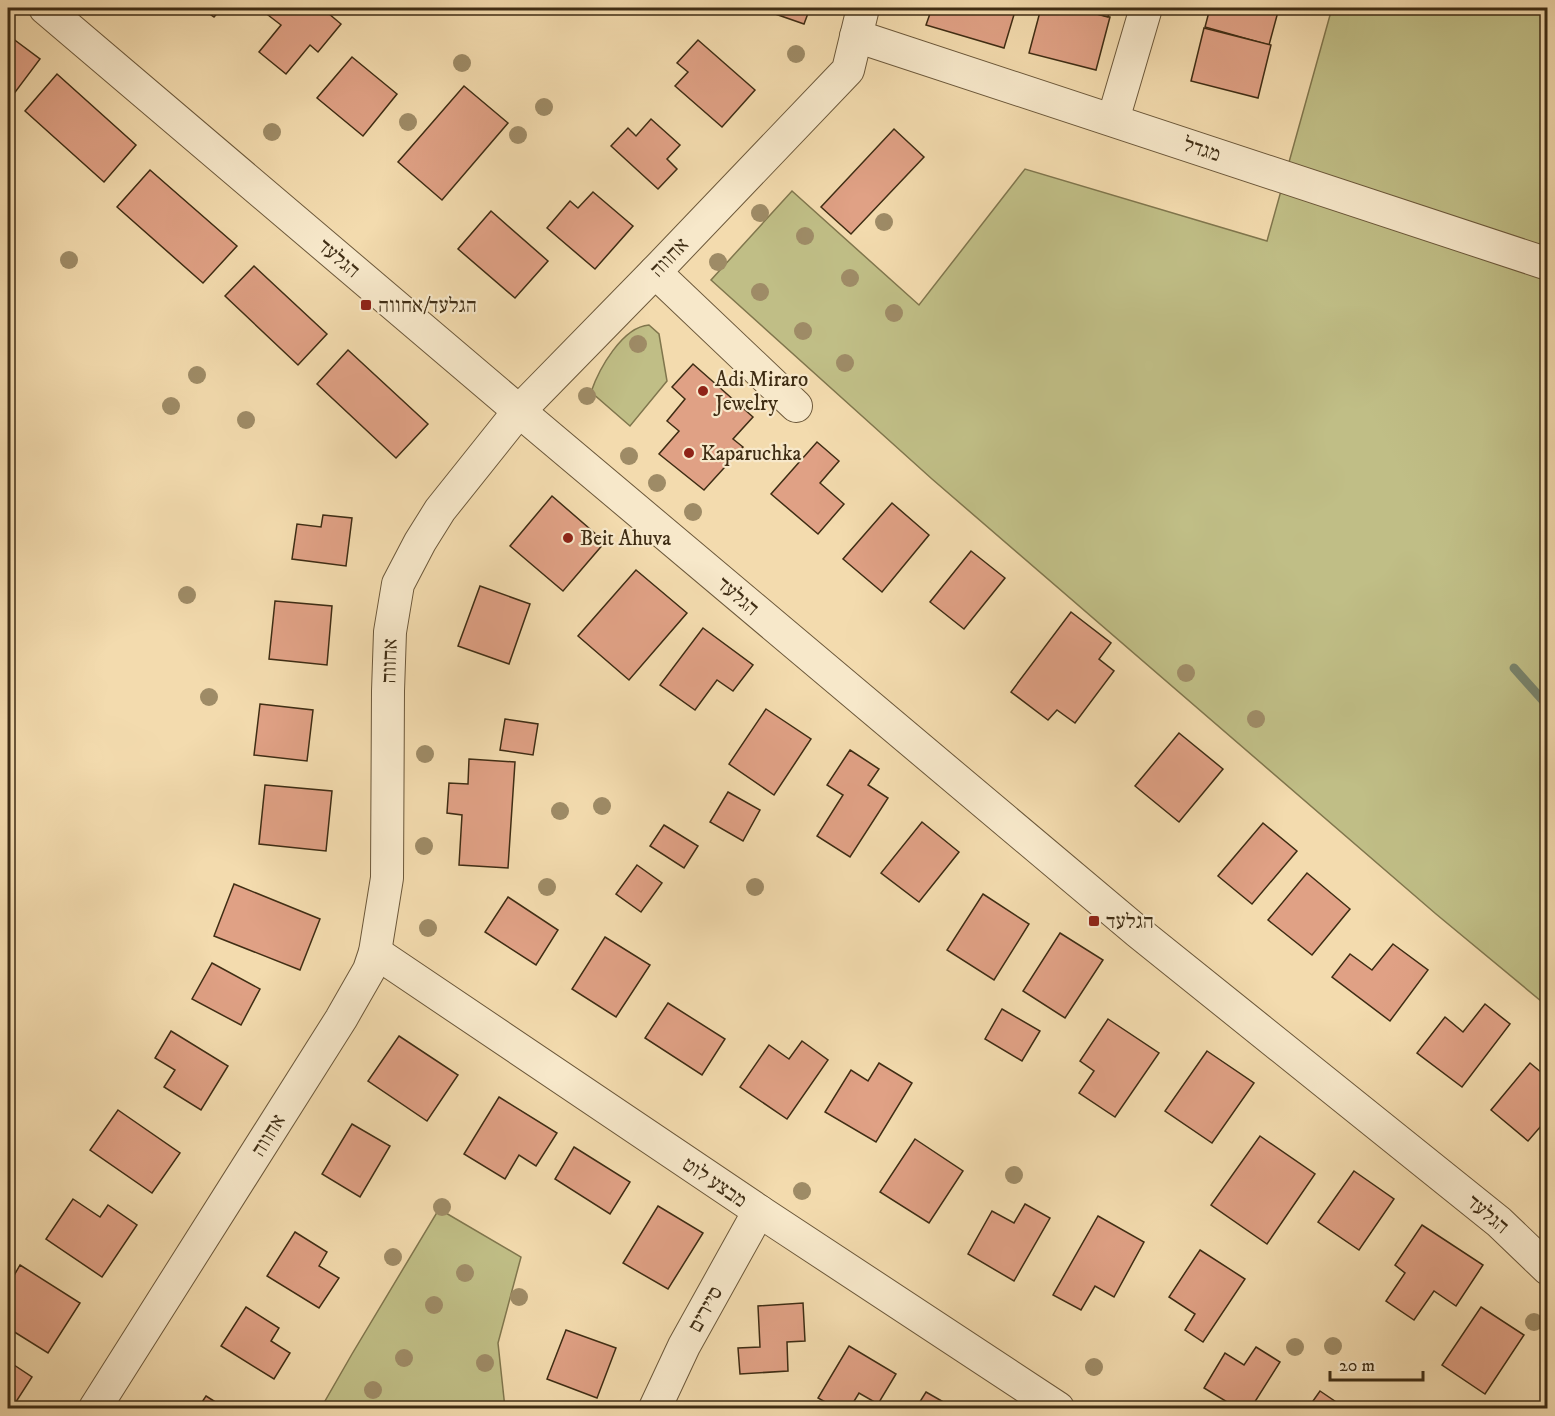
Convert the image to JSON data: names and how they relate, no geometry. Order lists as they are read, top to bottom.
{
  "streets": {
    "street": [
      "מגדל",
      "אחווה",
      "הגלעד",
      "מבצע לוט",
      "סיירים"
    ]
  },
  "crossings": [
    ["מגדל", "אחווה"],
    ["אחווה", "הגלעד"],
    ["אחווה", "מבצע לוט"],
    ["מבצע לוט", "סיירים"]
  ],
  "places": {
    "transit": ["הגלעד/אחווה", "הגלעד"],
    "other": ["Adi Miraro Jewelry", "Kaparuchka", "Beit Ahuva"]
  },
  "scale_bar": "20 m"
}
